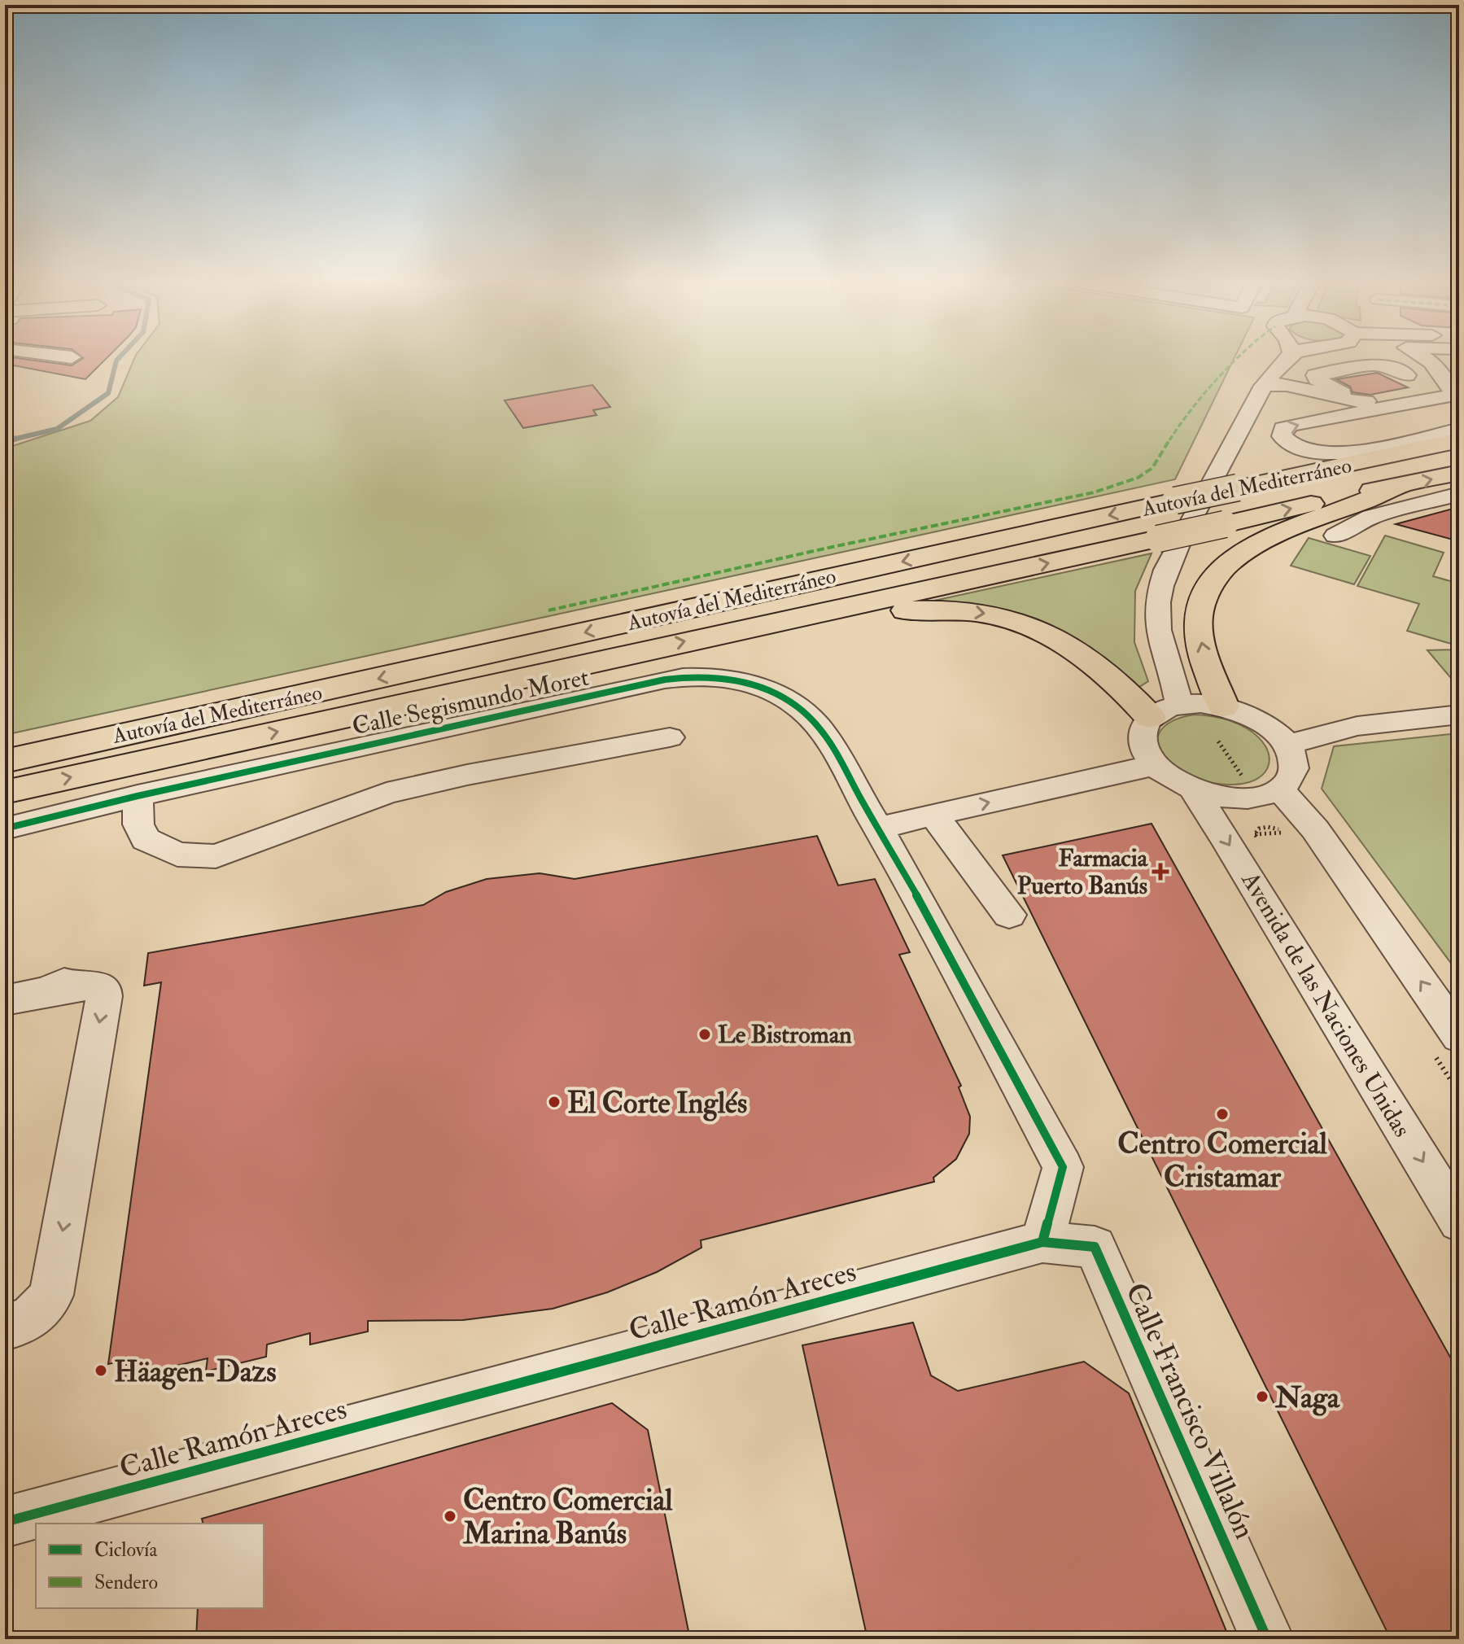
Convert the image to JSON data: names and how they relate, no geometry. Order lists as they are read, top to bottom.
{
  "streets": {
    "highway": ["Autovía del Mediterráneo"],
    "street": [
      "Calle Segismundo Moret",
      "Avenida de las Naciones Unidas",
      "Calle Ramón Areces",
      "Calle Francisco Villalón"
    ]
  },
  "crossings": [
    ["Calle Ramón Areces", "Calle Francisco Villalón"]
  ],
  "places": {
    "health": ["Farmacia Puerto Banús"],
    "other": [
      "Le Bistroman",
      "El Corte Inglés",
      "Centro Comercial Cristamar",
      "Häagen-Dazs",
      "Naga",
      "Centro Comercial Marina Banús"
    ]
  },
  "legend": ["Ciclovía", "Sendero"]
}
